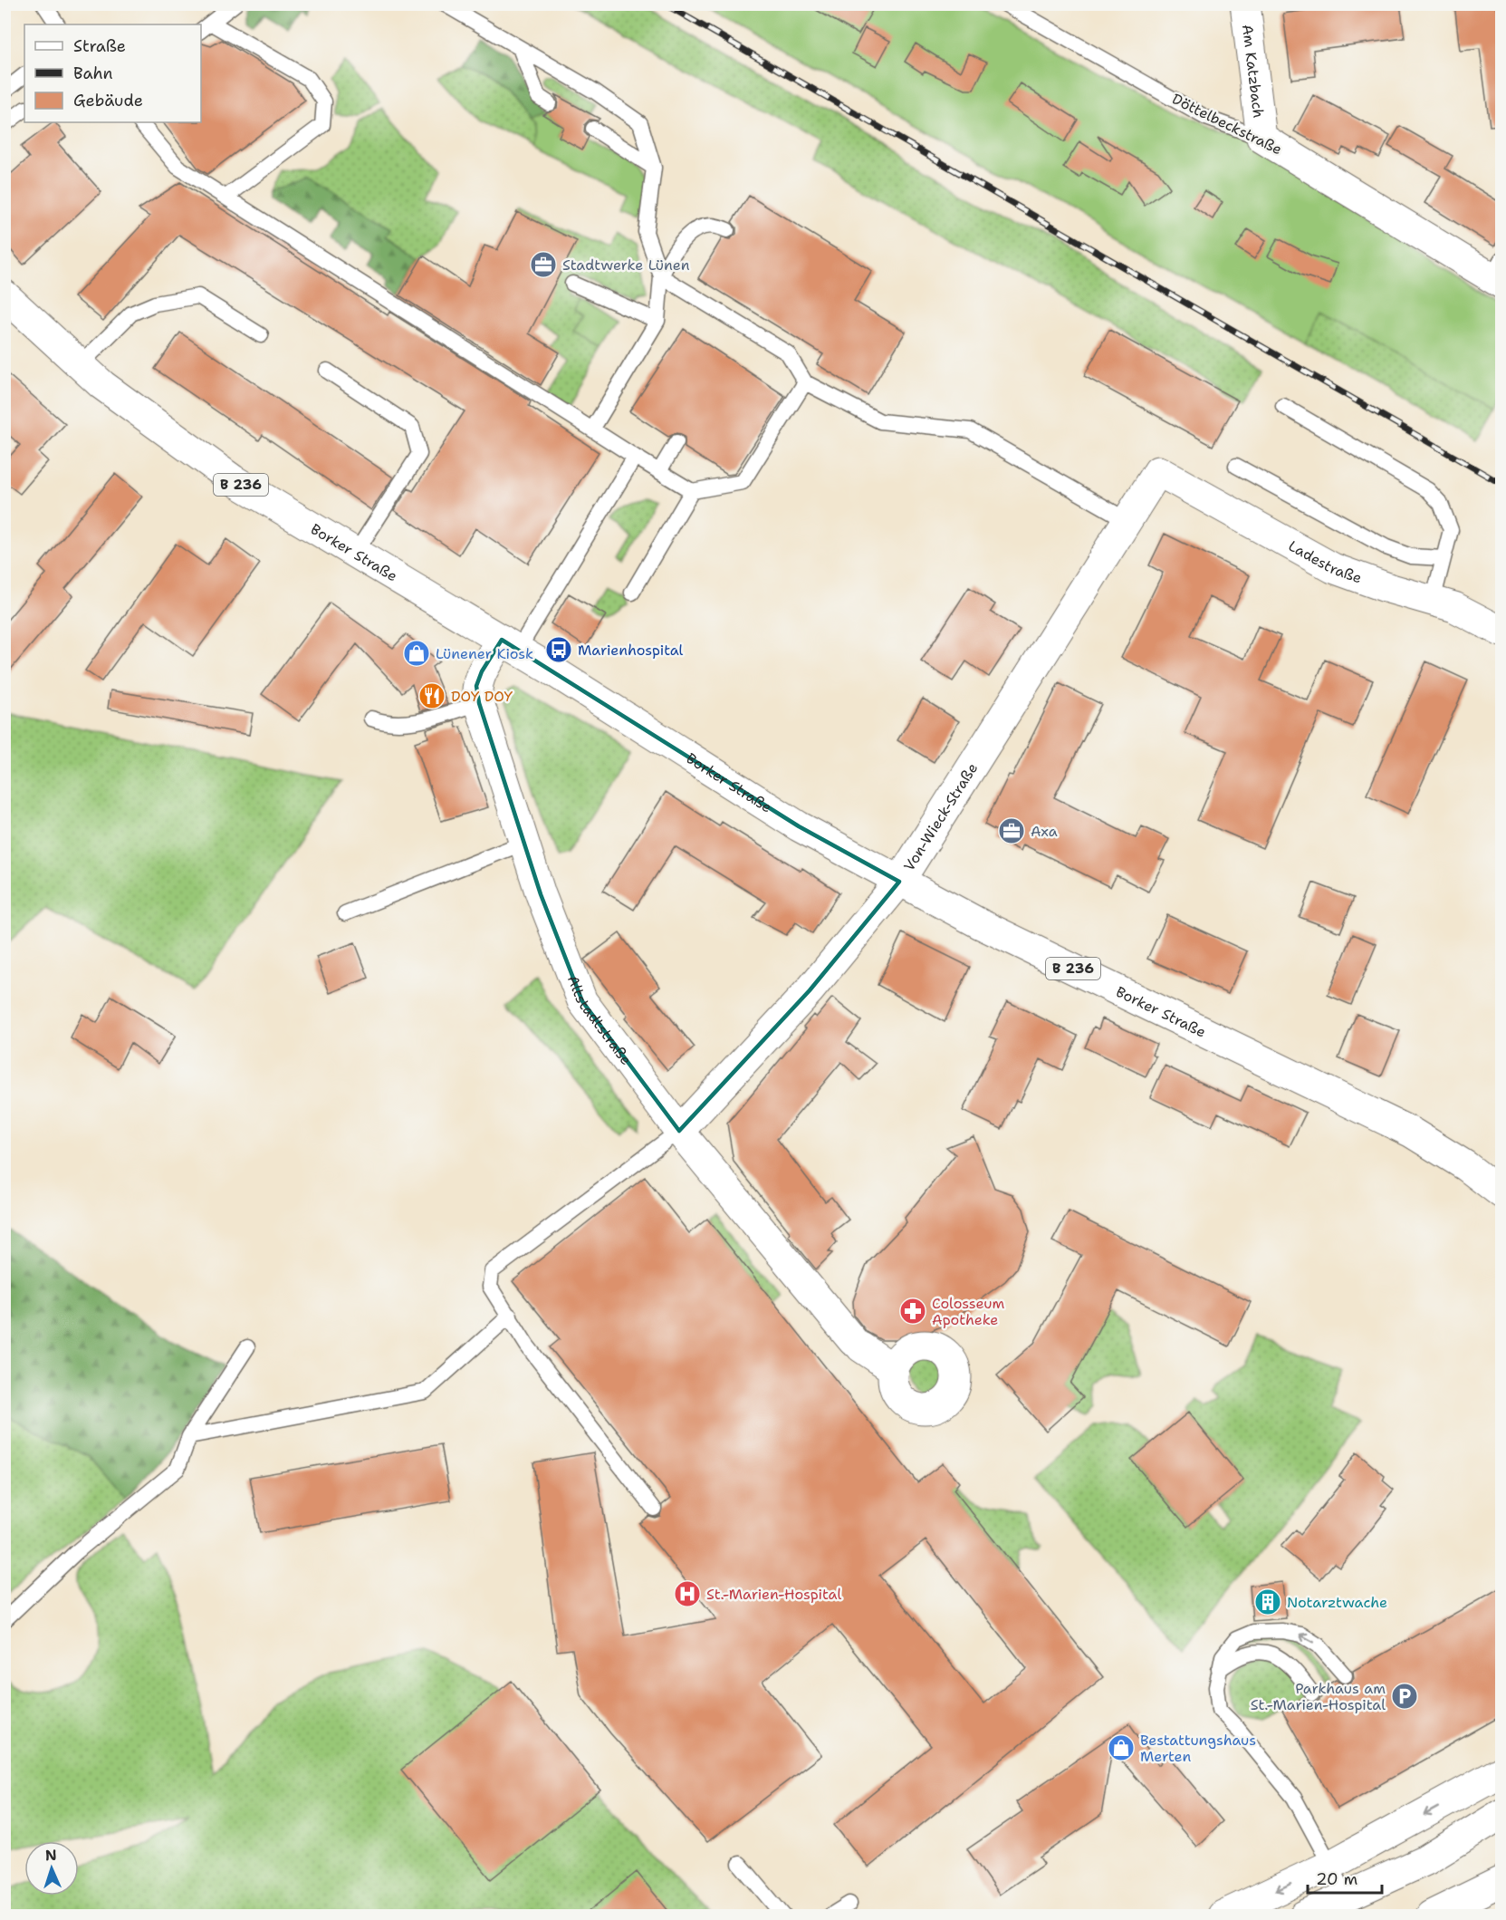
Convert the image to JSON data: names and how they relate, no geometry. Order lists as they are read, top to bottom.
{
  "streets": {
    "street": [
      "Am Katzbach",
      "Döttelbeckstraße",
      "B 236",
      "Borker Straße",
      "Ladestraße",
      "Von-Wieck-Straße",
      "Altstadtstraße"
    ]
  },
  "crossings": [
    ["Am Katzbach", "Döttelbeckstraße"],
    ["Borker Straße", "Von-Wieck-Straße"],
    ["Borker Straße", "Altstadtstraße"],
    ["Ladestraße", "Von-Wieck-Straße"],
    ["Von-Wieck-Straße", "Altstadtstraße"]
  ],
  "places": {
    "office": ["Stadtwerke Lünen", "Axa"],
    "bus stop": ["Marienhospital"],
    "shop": ["Lünener Kiosk", "Bestattungshaus Merten"],
    "restaurant": ["DOY DOY"],
    "pharmacy": ["Colosseum Apotheke"],
    "hospital": ["St.-Marien-Hospital"],
    "building": ["Notarztwache"],
    "parking": ["Parkhaus am St.-Marien-Hospital"]
  },
  "legend": ["Straße", "Bahn", "Gebäude"],
  "scale_bar": "20 m",
  "north": "top"
}
